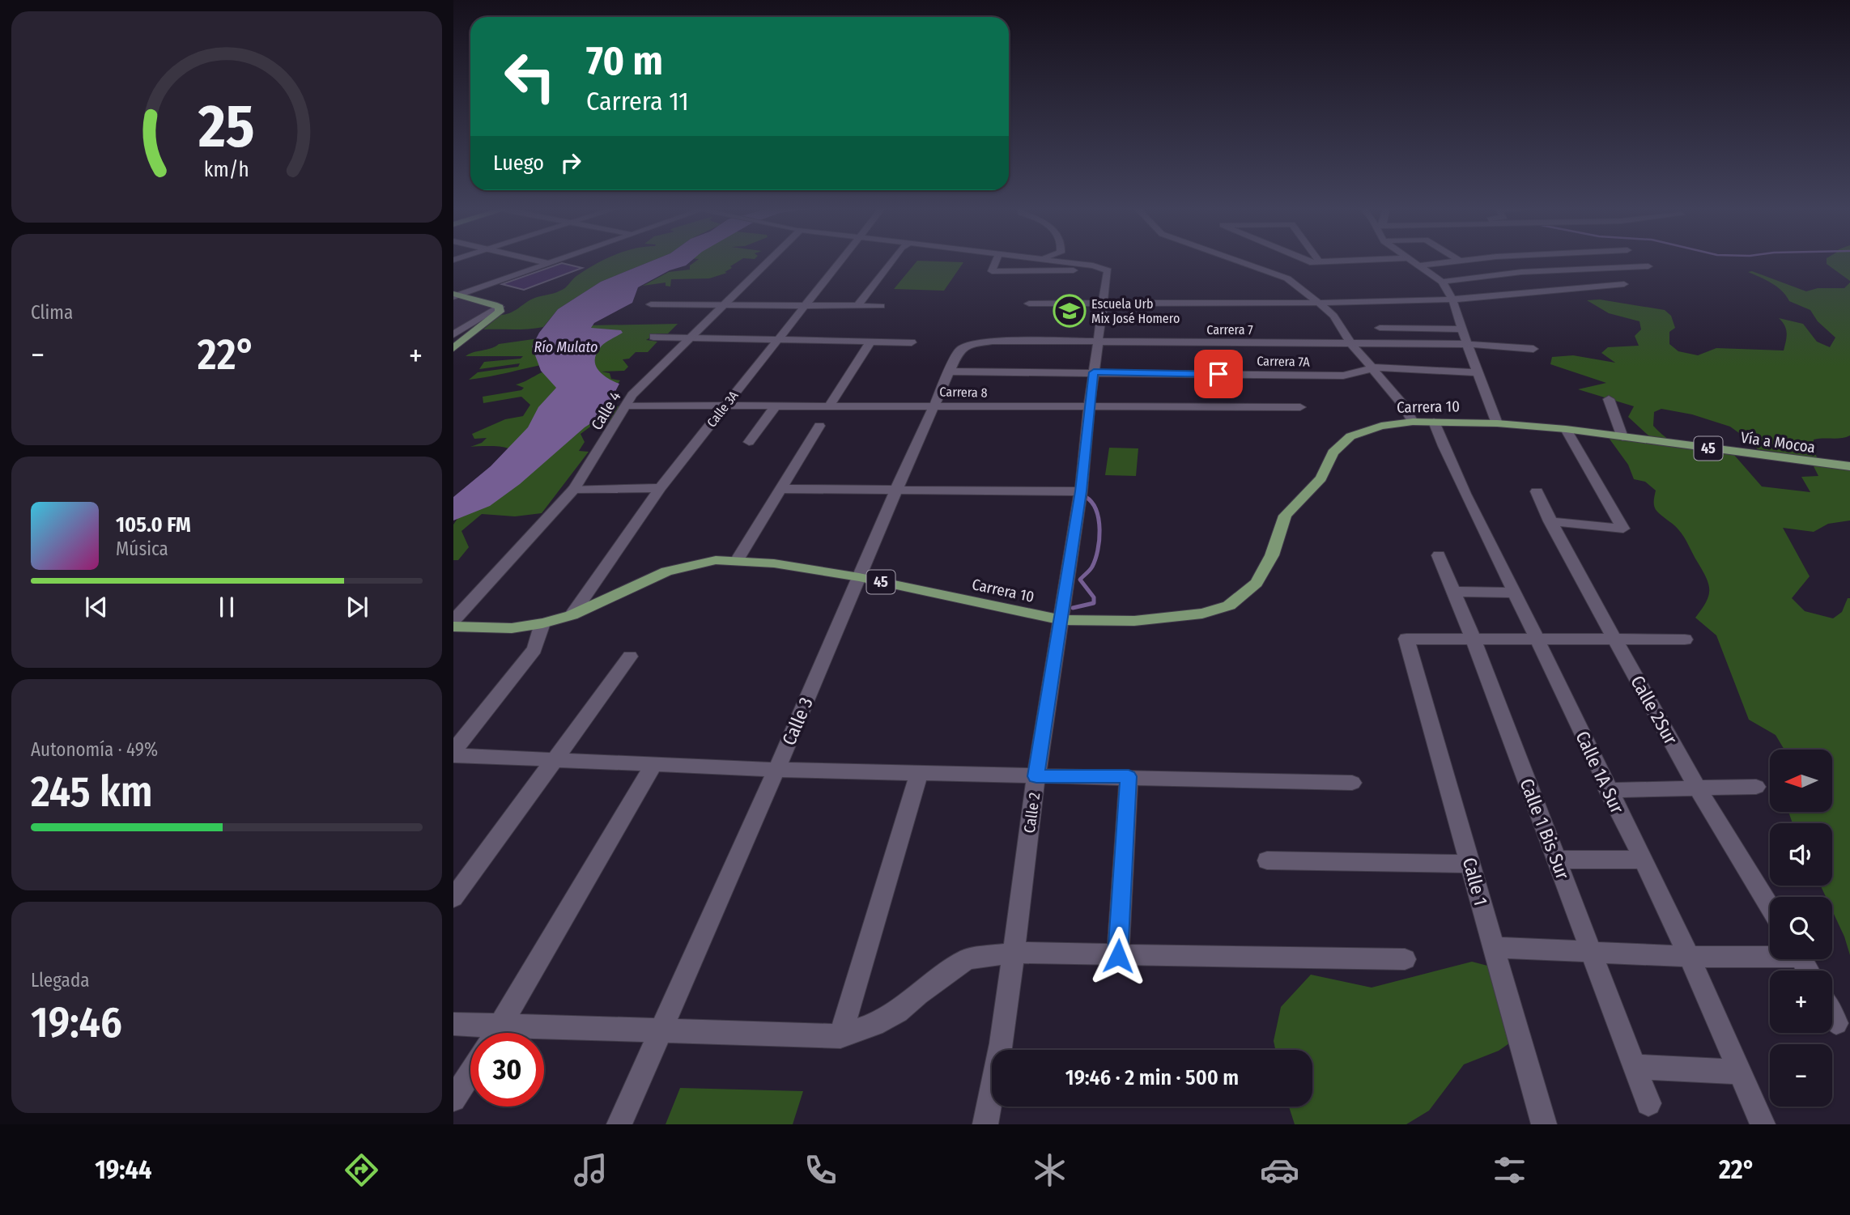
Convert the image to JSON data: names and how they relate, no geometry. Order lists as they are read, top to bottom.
{
  "streets": {
    "main road": ["Carrera 10", "Vía a Mocoa", "45"],
    "street": [
      "Carrera 7",
      "Carrera 7A",
      "Carrera 8",
      "Calle 3A",
      "Calle 4",
      "Calle 2Sur",
      "Calle 3",
      "Calle 1A Sur",
      "Calle 2",
      "Calle 1 Bis Sur",
      "Calle 1"
    ]
  },
  "crossings": [
    ["Carrera 7", "Calle 3"],
    ["Carrera 7", "Calle 2"],
    ["Carrera 7A", "Calle 3"],
    ["Carrera 7A", "Calle 2"],
    ["Carrera 8", "Calle 3A"],
    ["Carrera 8", "Calle 4"],
    ["Carrera 8", "Calle 3"],
    ["Carrera 8", "Calle 2"],
    ["Carrera 10", "Calle 3A"],
    ["Carrera 10", "Vía a Mocoa"],
    ["Carrera 10", "Calle 3"],
    ["Carrera 10", "Calle 1A Sur"],
    ["Carrera 10", "Calle 2"],
    ["Calle 1 Bis Sur", "Calle 1"]
  ],
  "water": ["Río Mulato"],
  "places": {
    "school or university": ["Escuela Urb Mix José Homero"]
  },
  "north": "left",
  "page": {
    "turn": ["70 m", "Carrera 11"],
    "then": "Luego",
    "tile": [
      "Clima",
      ["Autonomía · 49%", "245 km"],
      ["Llegada", "19:46"]
    ],
    "heat": ["−", "22°", "+"],
    "song": ["105.0 FM", "Música"],
    "map_buttons": ["+", "−"],
    "limit": "30",
    "trip": "19:46 · 2 min · 500 m",
    "tabs": ["19:44", "22°"],
    "gauge": ["25", "km/h"]
  }
}
